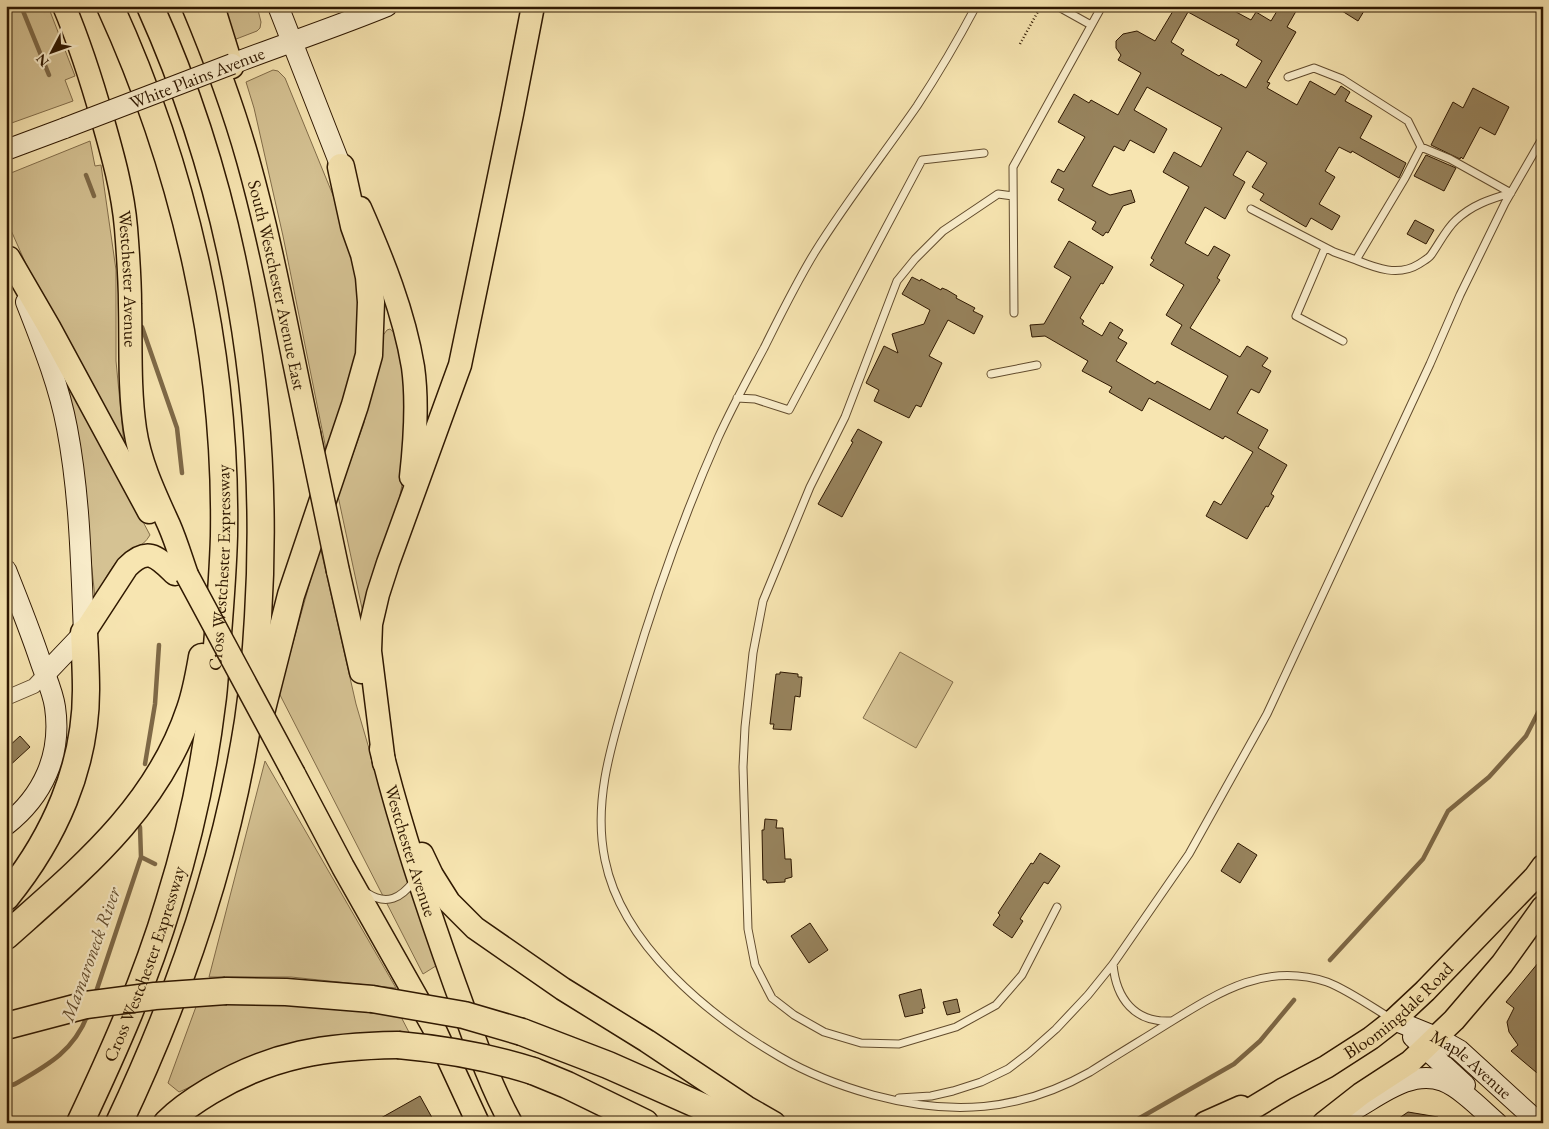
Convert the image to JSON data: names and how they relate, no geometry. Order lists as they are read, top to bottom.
{
  "streets": {
    "highway": ["Cross Westchester Expressway"],
    "main road": [
      "White Plains Avenue",
      "Westchester Avenue",
      "South Westchester Avenue East",
      "Bloomingdale Road",
      "Maple Avenue"
    ]
  },
  "crossings": [
    ["Westchester Avenue", "South Westchester Avenue East"],
    ["Bloomingdale Road", "Maple Avenue"]
  ],
  "water": ["Mamaroneck River"],
  "north": "bottom left"
}
